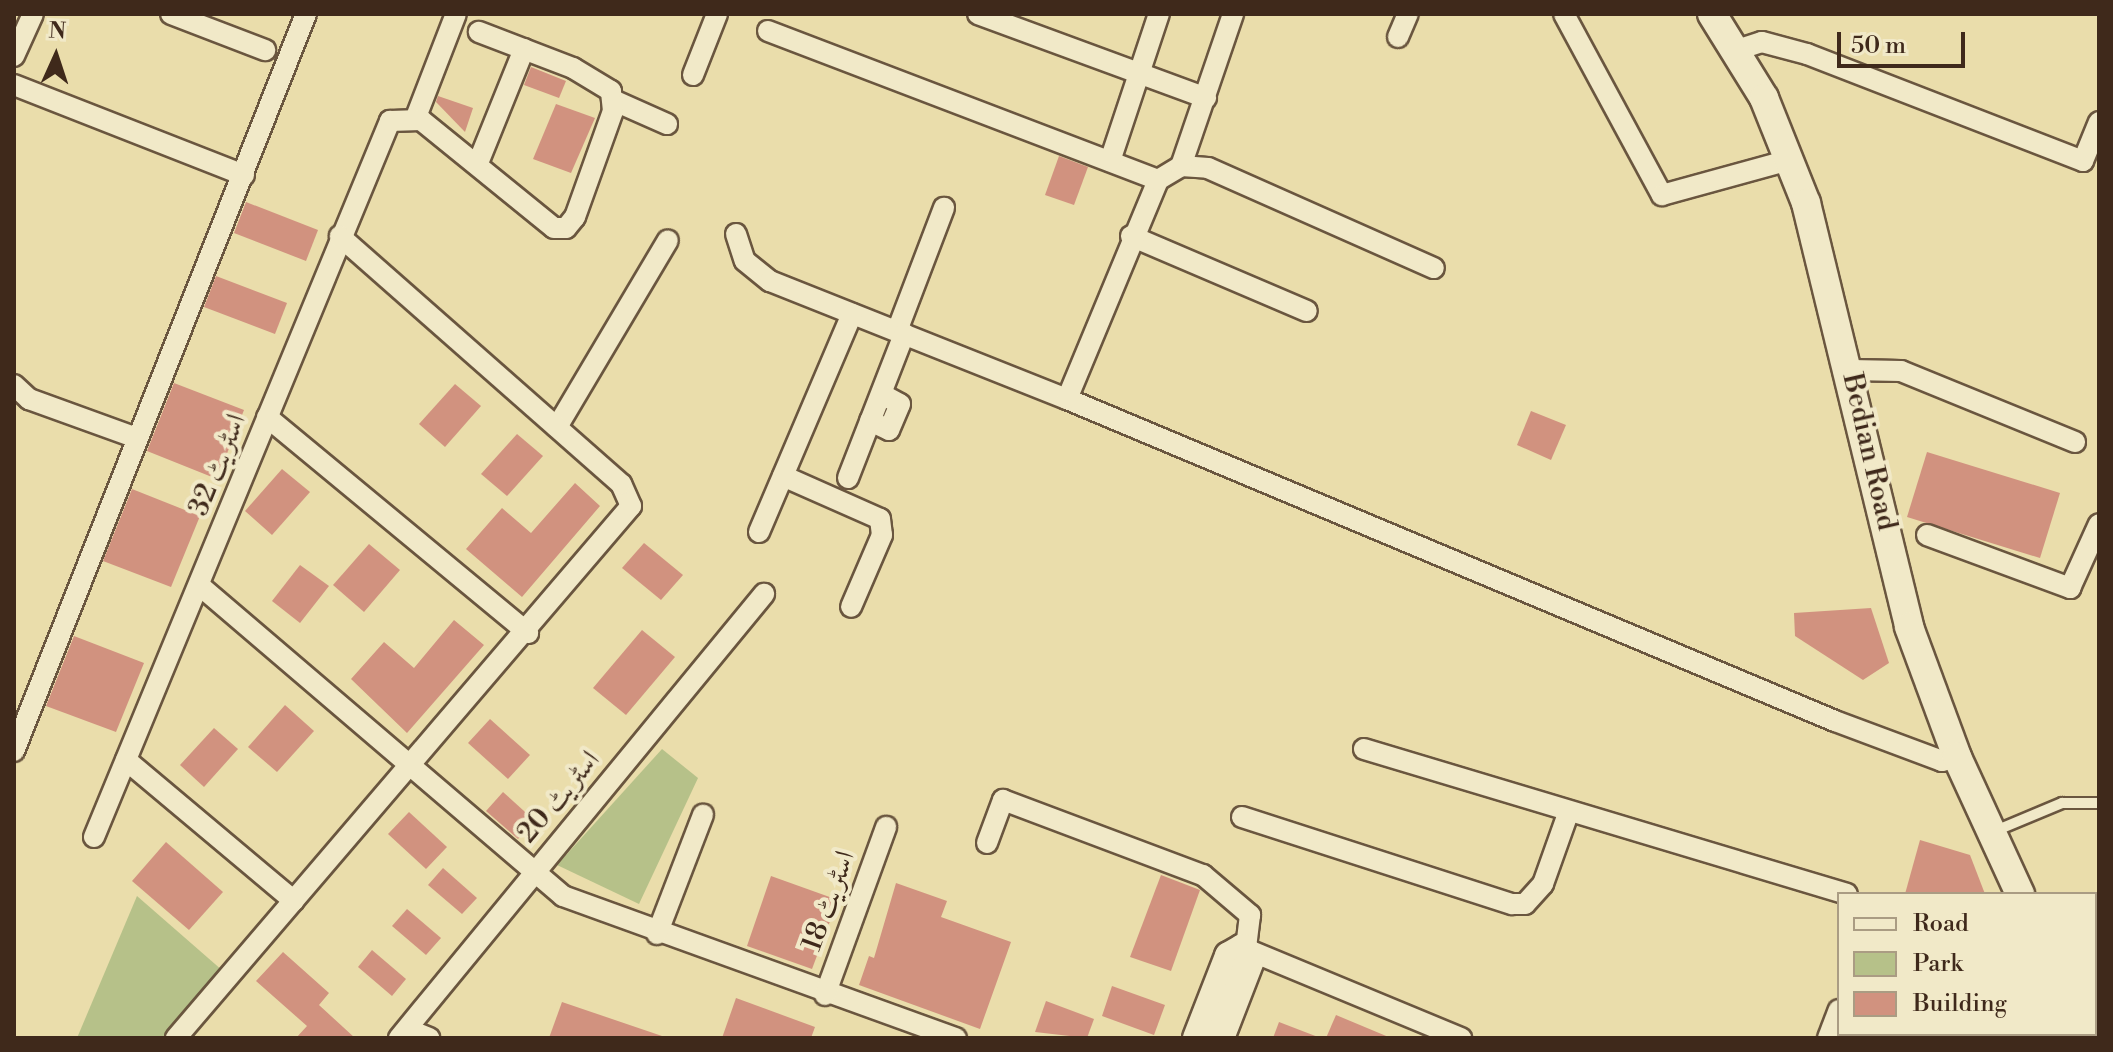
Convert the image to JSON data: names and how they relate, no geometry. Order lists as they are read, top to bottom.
{
  "streets": {
    "main road": ["Bedian Road"],
    "street": ["اسٹریٹ 32", "اسٹریٹ 20", "اسٹریٹ 18"]
  },
  "legend": ["Road", "Park", "Building"],
  "scale_bar": "50 m",
  "north": "top"
}
